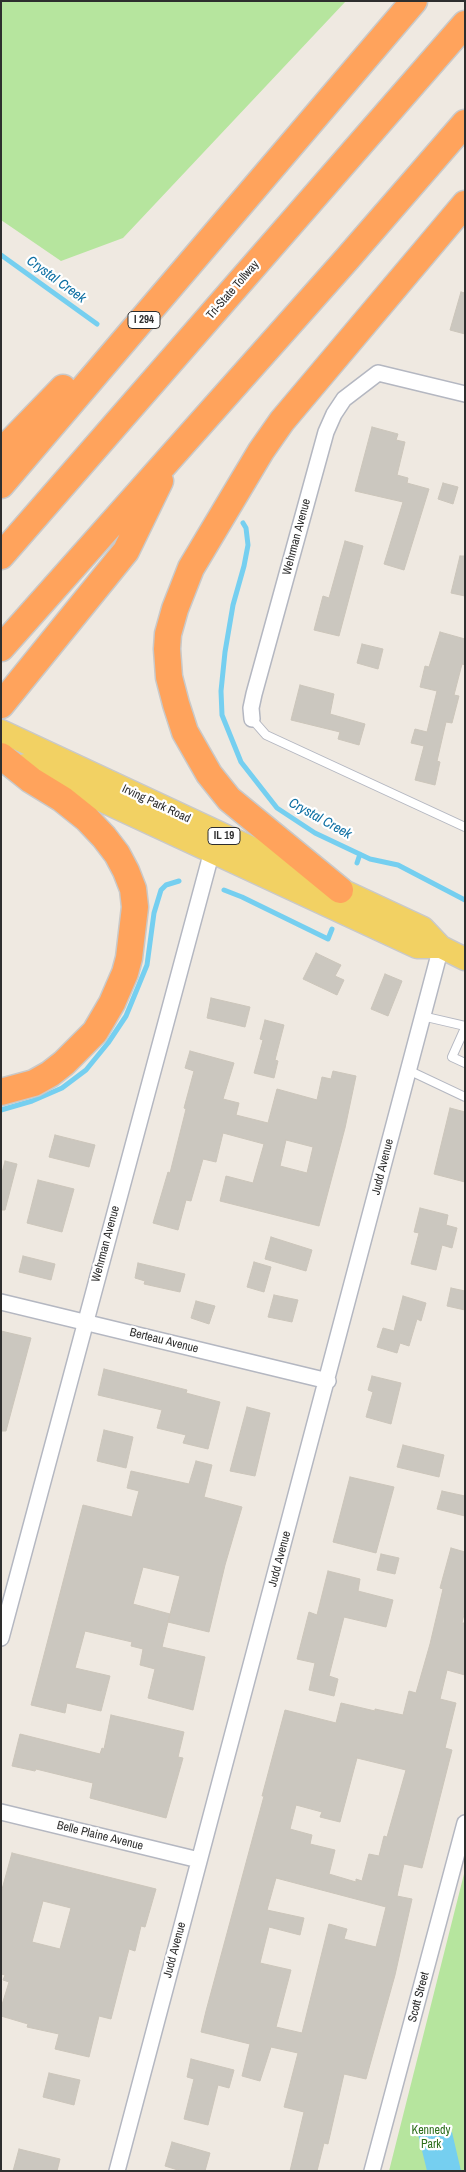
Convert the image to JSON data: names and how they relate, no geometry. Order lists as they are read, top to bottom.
{
  "streets": {
    "highway": ["Tri-State Tollway", "I 294"],
    "main road": ["Irving Park Road", "IL 19"],
    "street": [
      "Wehrman Avenue",
      "Judd Avenue",
      "Berteau Avenue",
      "Belle Plaine Avenue",
      "Scott Street"
    ]
  },
  "crossings": [
    ["Wehrman Avenue", "Irving Park Road"],
    ["Wehrman Avenue", "Berteau Avenue"],
    ["Irving Park Road", "Judd Avenue"],
    ["Judd Avenue", "Berteau Avenue"],
    ["Judd Avenue", "Belle Plaine Avenue"]
  ],
  "water": ["Crystal Creek"],
  "parks": ["Kennedy Park"]
}
